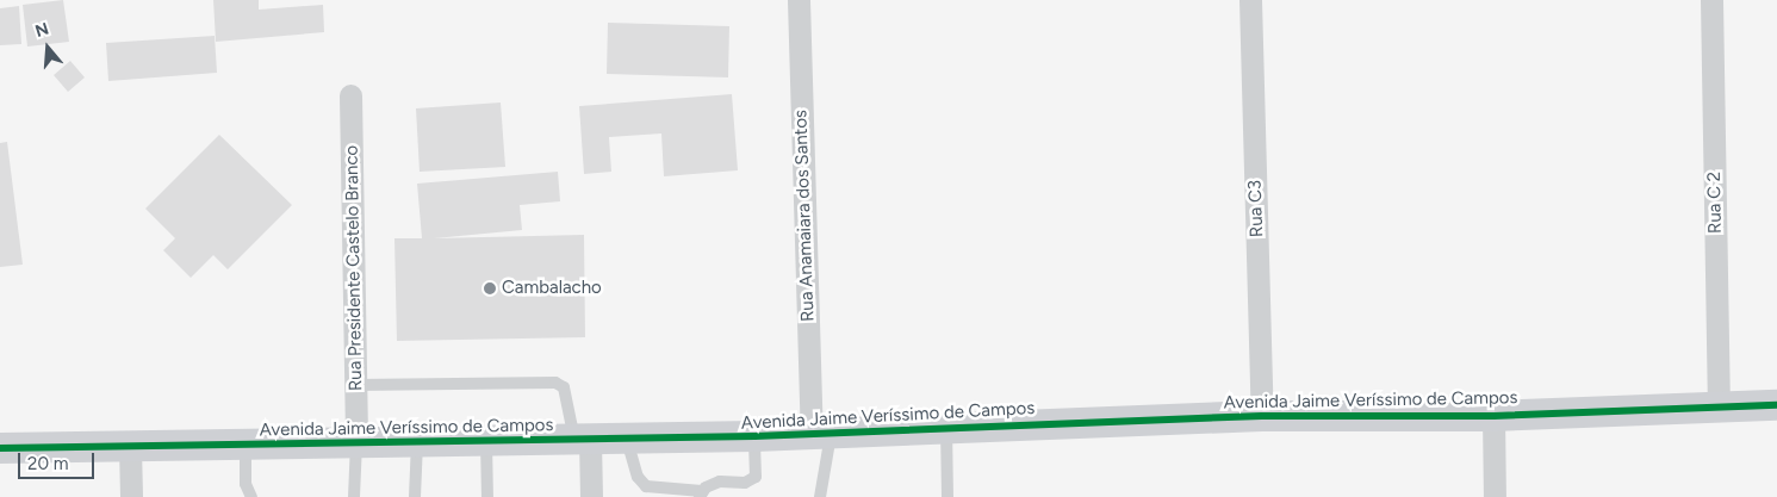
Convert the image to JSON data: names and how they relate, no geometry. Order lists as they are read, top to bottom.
{
  "streets": {
    "street": [
      "Rua C 2",
      "Rua C3",
      "Rua Anamaiara dos Santos",
      "Rua Presidente Castelo Branco",
      "Avenida Jaime Veríssimo de Campos"
    ]
  },
  "crossings": [
    ["Rua C 2", "Avenida Jaime Veríssimo de Campos"],
    ["Rua C3", "Avenida Jaime Veríssimo de Campos"],
    ["Rua Anamaiara dos Santos", "Avenida Jaime Veríssimo de Campos"],
    ["Rua Presidente Castelo Branco", "Avenida Jaime Veríssimo de Campos"]
  ],
  "places": ["Cambalacho"],
  "scale_bar": "20 m",
  "north": "top"
}
